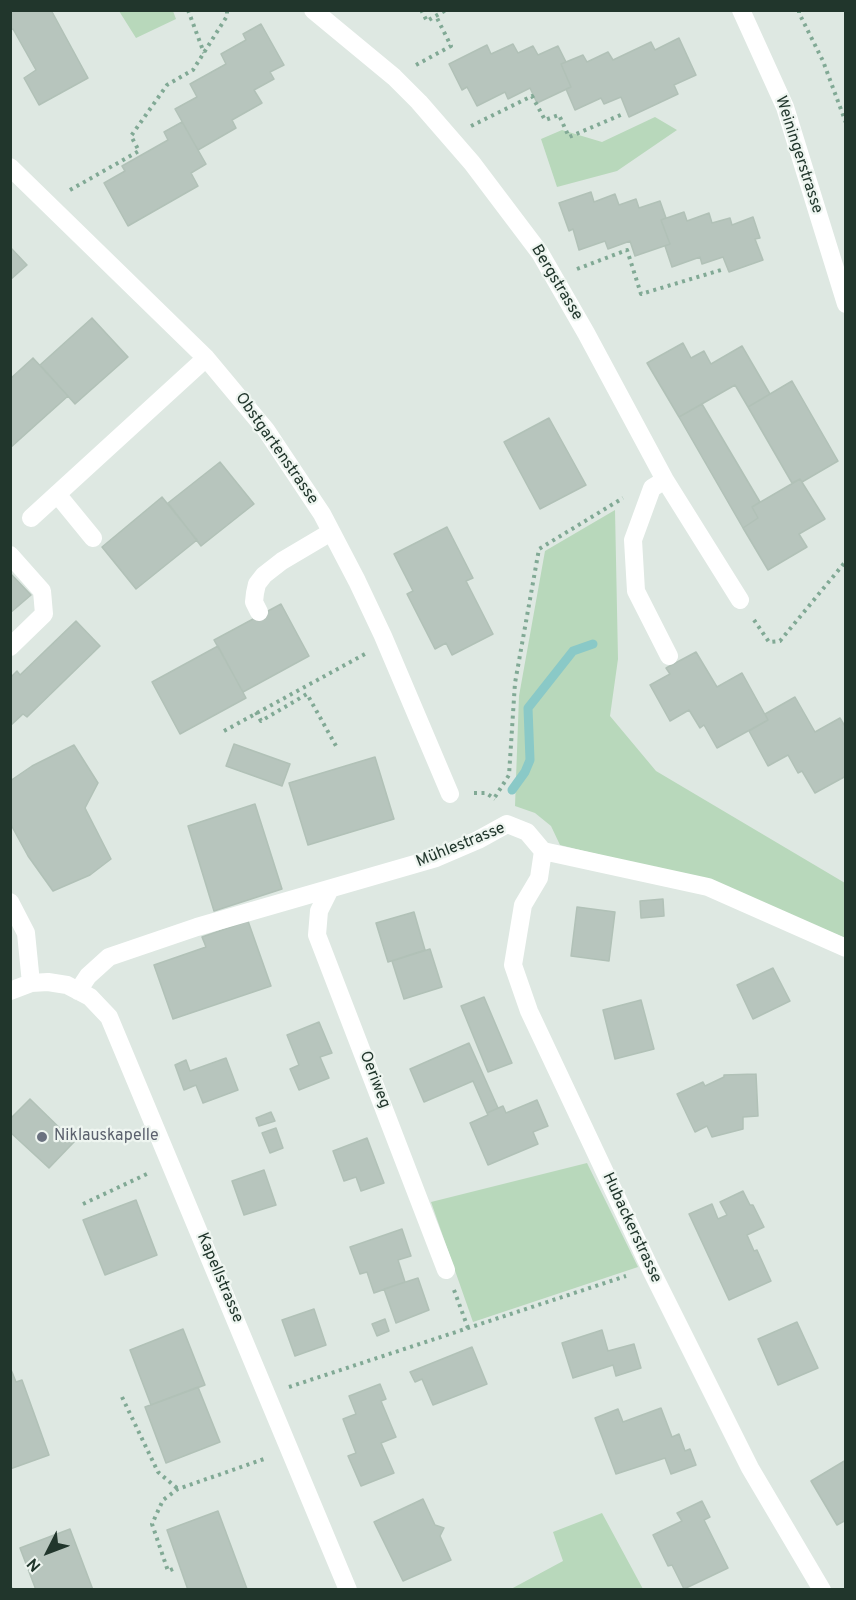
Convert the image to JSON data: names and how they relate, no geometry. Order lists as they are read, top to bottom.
{
  "streets": {
    "street": [
      "Weiningerstrasse",
      "Bergstrasse",
      "Obstgartenstrasse",
      "Mühlestrasse",
      "Oeriweg",
      "Hubackerstrasse",
      "Kapellstrasse"
    ]
  },
  "crossings": [
    ["Mühlestrasse", "Oeriweg"],
    ["Mühlestrasse", "Hubackerstrasse"],
    ["Mühlestrasse", "Kapellstrasse"]
  ],
  "places": ["Niklauskapelle"],
  "north": "bottom left"
}
